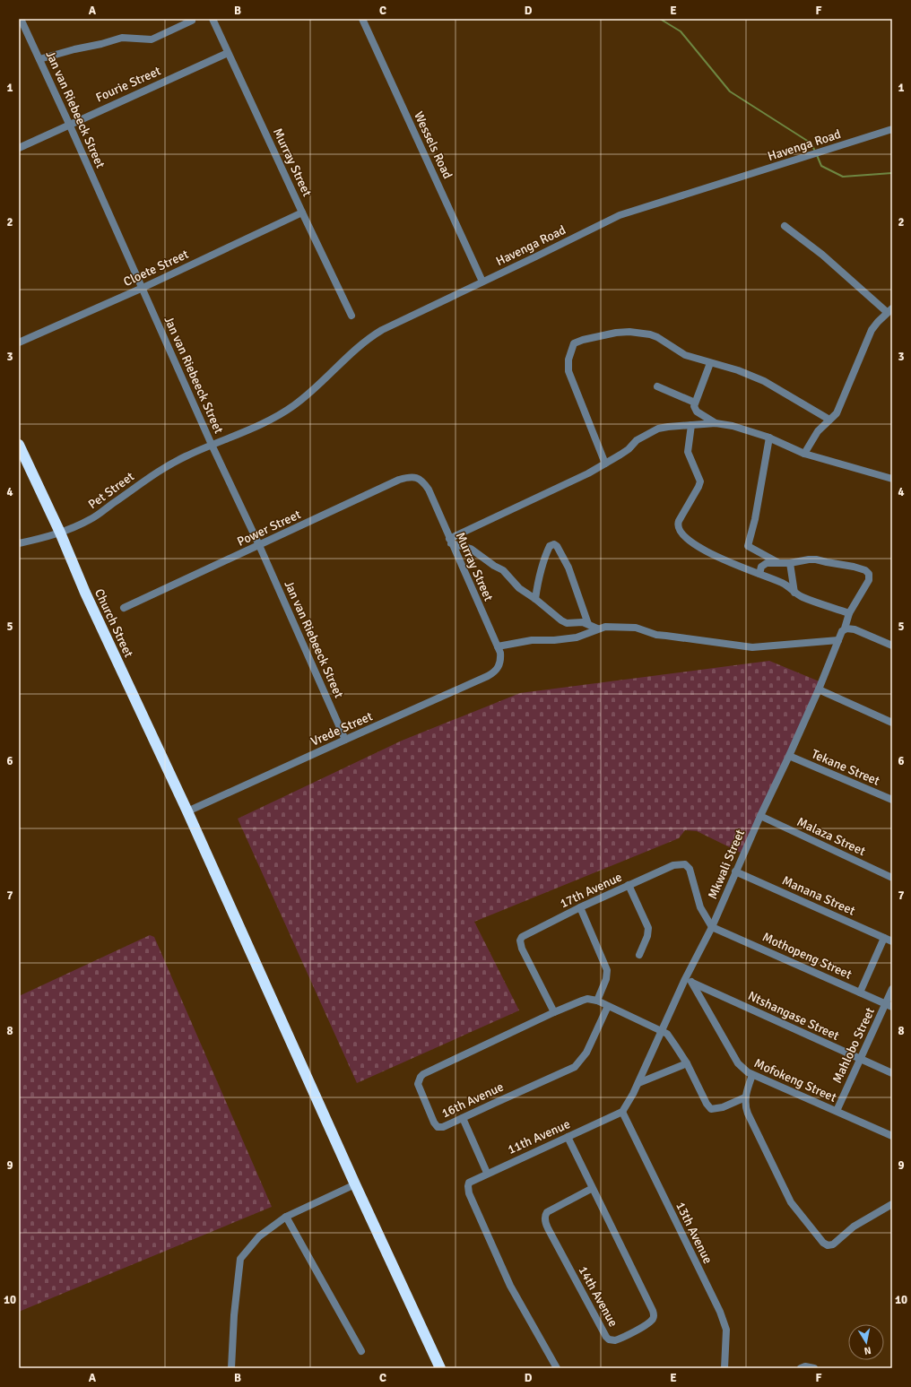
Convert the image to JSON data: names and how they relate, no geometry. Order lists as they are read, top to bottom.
{
  "streets": {
    "highway": ["Church Street"],
    "street": [
      "Fourie Street",
      "Jan van Riebeeck Street",
      "Wessels Road",
      "Havenga Road",
      "Murray Street",
      "Cloete Street",
      "Pet Street",
      "Power Street",
      "Vrede Street",
      "Tekane Street",
      "Malaza Street",
      "Mkwali Street",
      "17th Avenue",
      "Manana Street",
      "Mothopeng Street",
      "Ntshangase Street",
      "Mahlobo Street",
      "Mofokeng Street",
      "16th Avenue",
      "11th Avenue",
      "13th Avenue",
      "14th Avenue"
    ]
  },
  "crossings": [
    ["Fourie Street", "Jan van Riebeeck Street"],
    ["Fourie Street", "Murray Street"],
    ["Jan van Riebeeck Street", "Havenga Road"],
    ["Jan van Riebeeck Street", "Cloete Street"],
    ["Jan van Riebeeck Street", "Pet Street"],
    ["Jan van Riebeeck Street", "Power Street"],
    ["Jan van Riebeeck Street", "Vrede Street"],
    ["Wessels Road", "Havenga Road"],
    ["Havenga Road", "Pet Street"],
    ["Murray Street", "Cloete Street"],
    ["Murray Street", "Power Street"],
    ["Murray Street", "Vrede Street"],
    ["Pet Street", "Church Street"],
    ["Church Street", "Vrede Street"],
    ["Tekane Street", "Mkwali Street"],
    ["Malaza Street", "Mkwali Street"],
    ["Mkwali Street", "17th Avenue"],
    ["Mkwali Street", "Manana Street"],
    ["Mkwali Street", "Mothopeng Street"],
    ["Mkwali Street", "Ntshangase Street"],
    ["Mkwali Street", "Mofokeng Street"],
    ["Mkwali Street", "16th Avenue"],
    ["Mkwali Street", "11th Avenue"],
    ["Mkwali Street", "13th Avenue"],
    ["17th Avenue", "Mothopeng Street"],
    ["17th Avenue", "16th Avenue"],
    ["Mothopeng Street", "Mahlobo Street"],
    ["Ntshangase Street", "Mahlobo Street"],
    ["Ntshangase Street", "Mofokeng Street"],
    ["Mahlobo Street", "Mofokeng Street"],
    ["11th Avenue", "13th Avenue"],
    ["11th Avenue", "14th Avenue"]
  ],
  "north": "bottom",
  "grid": {
    "columns": [
      "A",
      "B",
      "C",
      "D",
      "E",
      "F"
    ],
    "rows": [
      "1",
      "2",
      "3",
      "4",
      "5",
      "6",
      "7",
      "8",
      "9",
      "10"
    ]
  }
}
